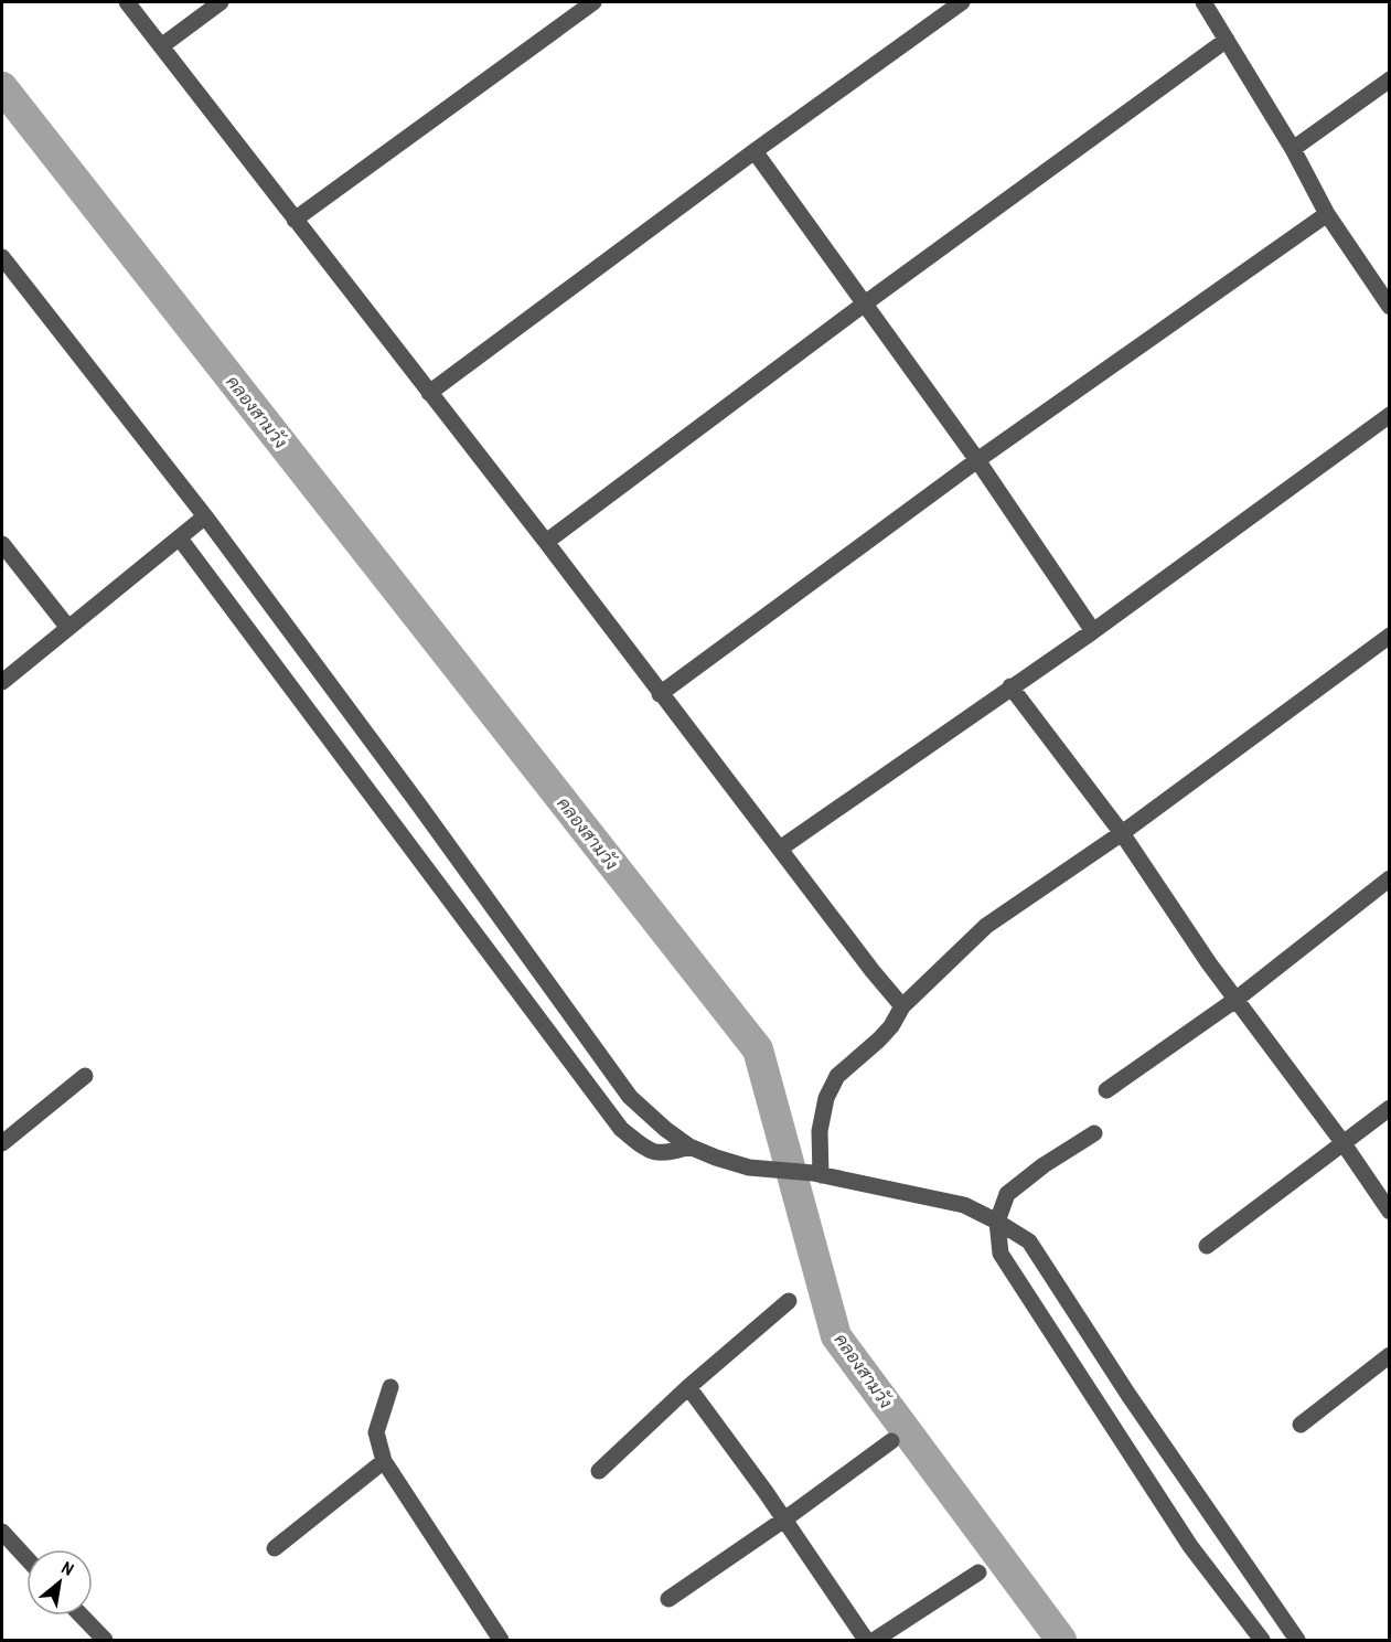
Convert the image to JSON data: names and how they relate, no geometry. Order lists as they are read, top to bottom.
{
  "water": ["คลองสามวัง"],
  "north": "top right"
}
